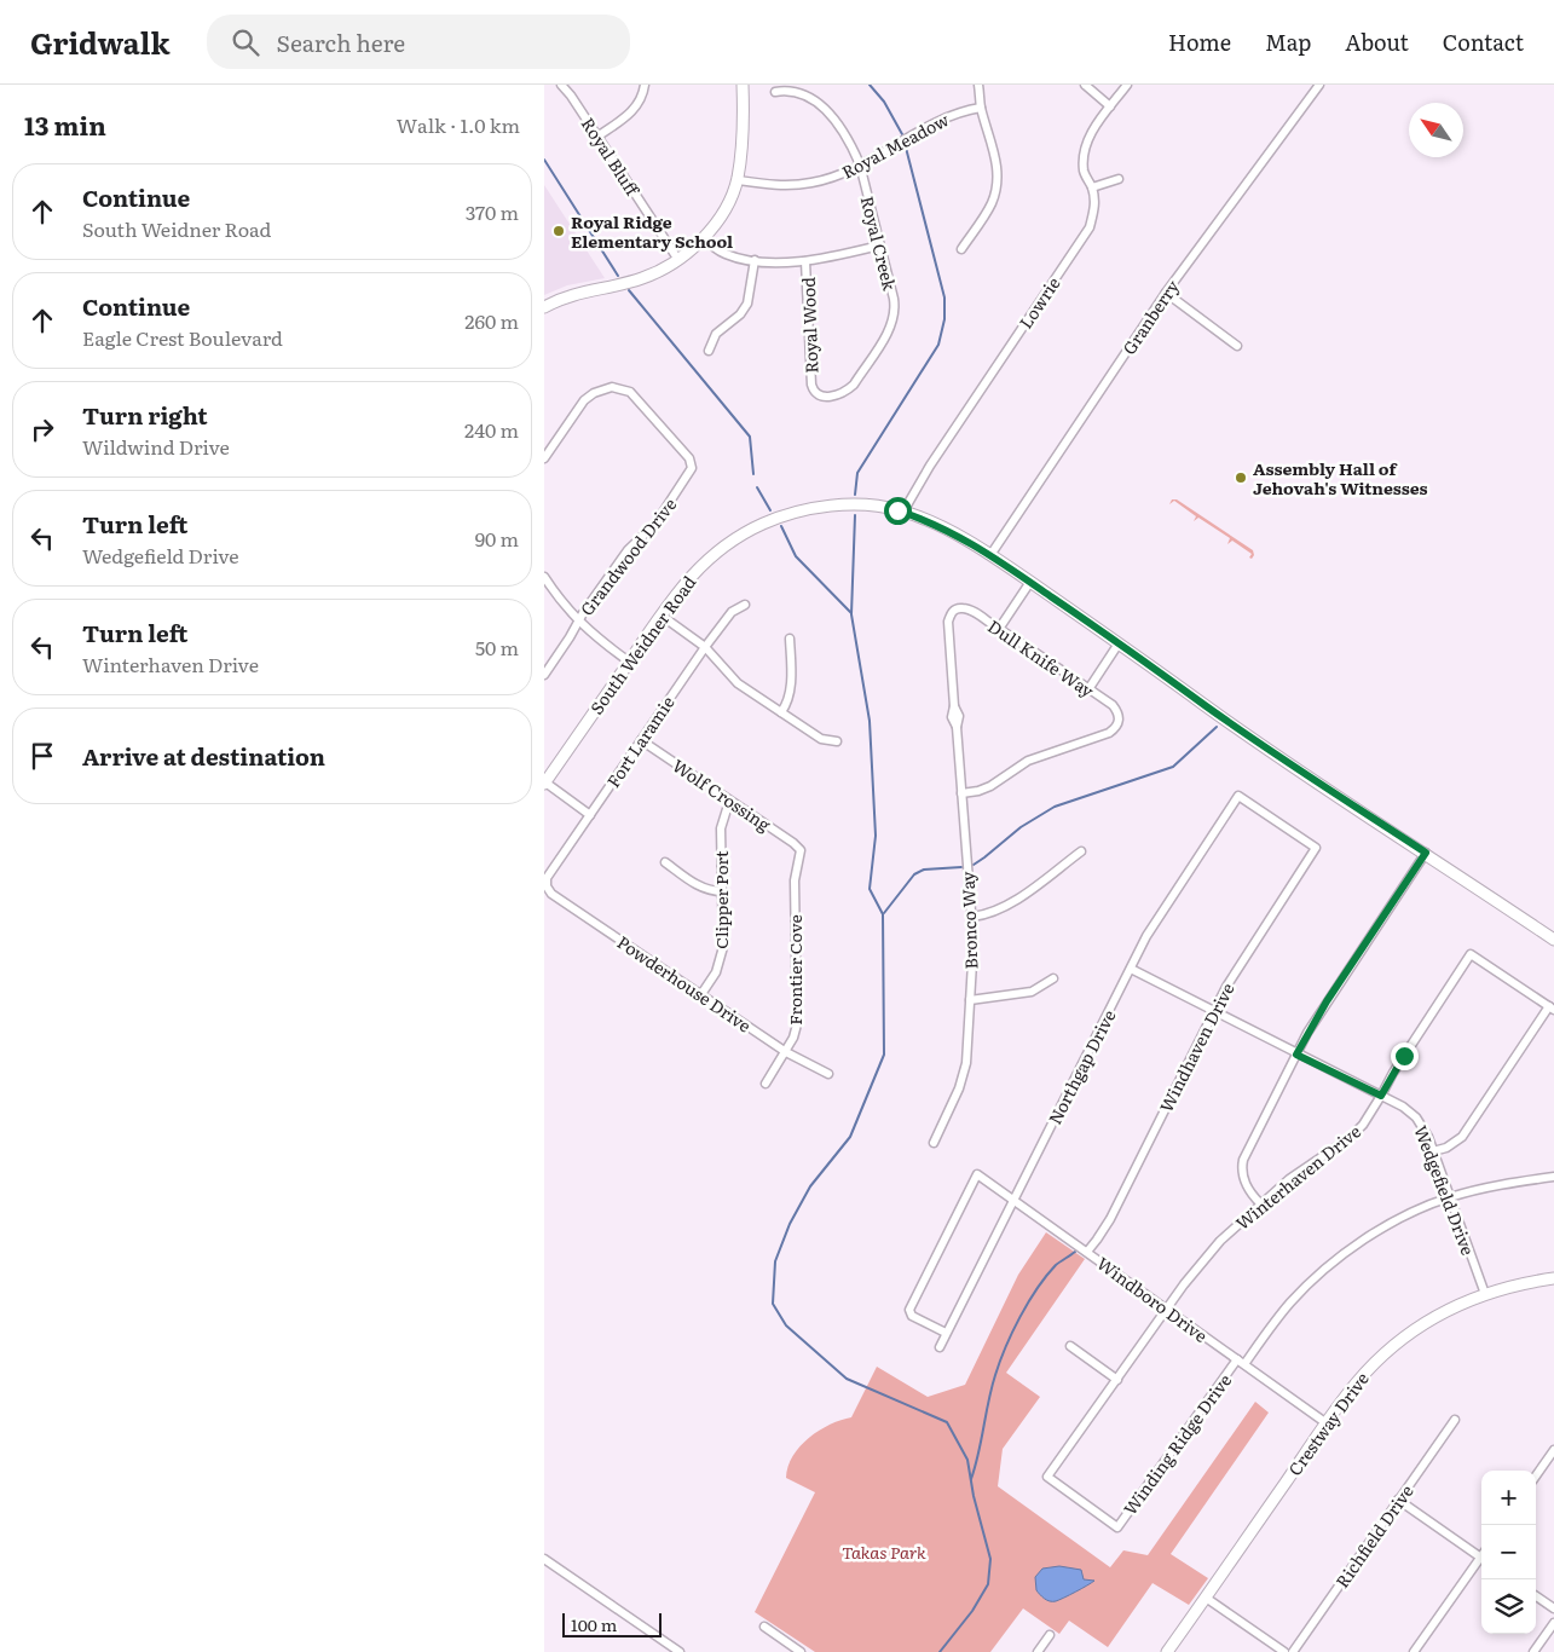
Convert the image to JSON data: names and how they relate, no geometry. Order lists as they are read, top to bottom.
{
  "streets": {
    "main road": ["South Weidner Road", "Crestway Drive"],
    "street": [
      "Royal Meadow",
      "Royal Bluff",
      "Royal Creek",
      "Lowrie",
      "Granberry",
      "Royal Wood",
      "Grandwood Drive",
      "Dull Knife Way",
      "Fort Laramie",
      "Wolf Crossing",
      "Clipper Port",
      "Bronco Way",
      "Frontier Cove",
      "Powderhouse Drive",
      "Windhaven Drive",
      "Northgap Drive",
      "Winterhaven Drive",
      "Wedgefield Drive",
      "Windboro Drive",
      "Winding Ridge Drive",
      "Richfield Drive"
    ]
  },
  "crossings": [
    ["Royal Meadow", "Royal Creek"],
    ["Royal Creek", "Royal Wood"],
    ["Lowrie", "South Weidner Road"],
    ["Granberry", "South Weidner Road"],
    ["Dull Knife Way", "Bronco Way"],
    ["Fort Laramie", "Wolf Crossing"],
    ["Fort Laramie", "Powderhouse Drive"],
    ["Wolf Crossing", "Clipper Port"],
    ["Wolf Crossing", "Frontier Cove"],
    ["Clipper Port", "Powderhouse Drive"],
    ["Frontier Cove", "Powderhouse Drive"],
    ["Windhaven Drive", "Northgap Drive"],
    ["Windhaven Drive", "Wedgefield Drive"],
    ["Windhaven Drive", "Windboro Drive"],
    ["Northgap Drive", "Wedgefield Drive"],
    ["Northgap Drive", "Windboro Drive"],
    ["Winterhaven Drive", "Wedgefield Drive"],
    ["Winterhaven Drive", "Windboro Drive"],
    ["Winterhaven Drive", "Winding Ridge Drive"],
    ["Wedgefield Drive", "Crestway Drive"],
    ["Wedgefield Drive", "Winding Ridge Drive"],
    ["Windboro Drive", "Crestway Drive"],
    ["Windboro Drive", "Winding Ridge Drive"]
  ],
  "parks": ["Takas Park"],
  "places": ["Royal Ridge Elementary School", "Assembly Hall of Jehovah's Witnesses"],
  "scale_bar": "100 m",
  "north": "top left",
  "page": {
    "header": "Gridwalk",
    "search": "Search here",
    "nav": [
      "Home",
      "Map",
      "About",
      "Contact"
    ],
    "heading": ["13 min", "Walk · 1.0 km"],
    "list": [
      ["Continue", "South Weidner Road", "370 m"],
      ["Continue", "Eagle Crest Boulevard", "260 m"],
      ["Turn right", "Wildwind Drive", "240 m"],
      ["Turn left", "Wedgefield Drive", "90 m"],
      ["Turn left", "Winterhaven Drive", "50 m"],
      "Arrive at destination"
    ],
    "map_buttons": ["+", "−"],
    "scale": "100 m"
  }
}
